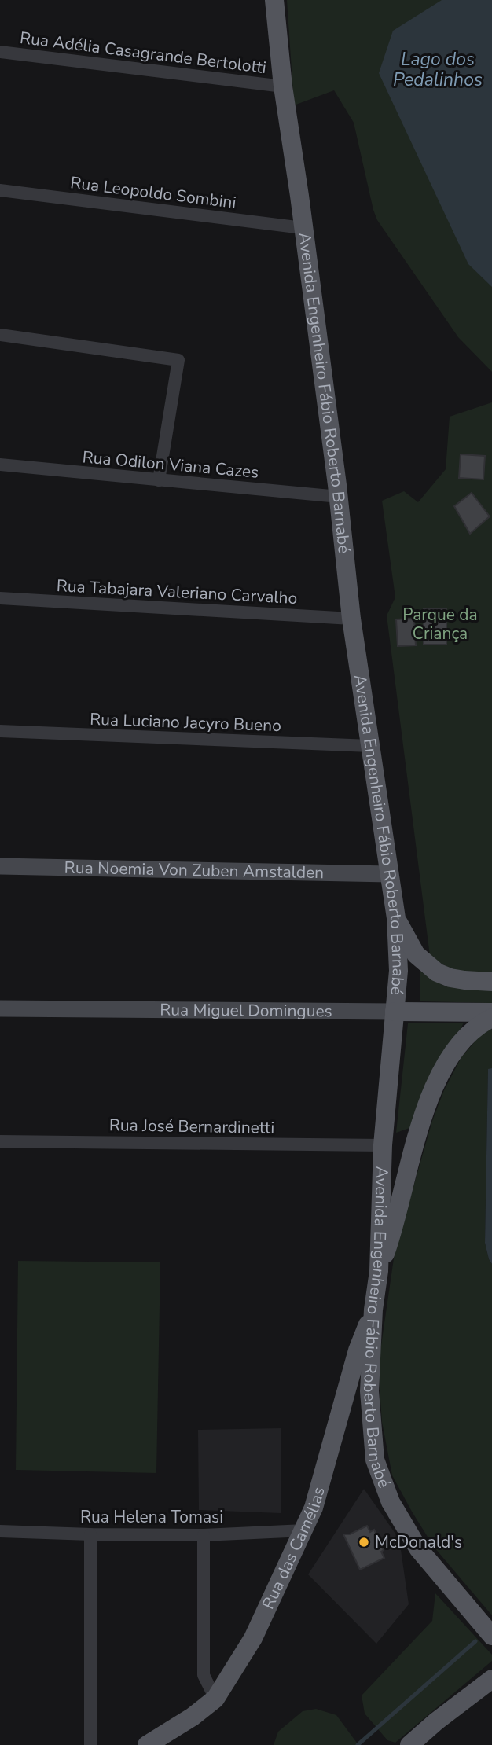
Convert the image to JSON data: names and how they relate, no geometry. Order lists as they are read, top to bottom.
{
  "streets": {
    "main road": [
      "Avenida Engenheiro Fábio Roberto Barnabé",
      "Rua Noemia Von Zuben Amstalden",
      "Rua Miguel Domingues",
      "Rua das Camélias"
    ],
    "street": [
      "Rua Adélia Casagrande Bertolotti",
      "Rua Leopoldo Sombini",
      "Rua Odilon Viana Cazes",
      "Rua Tabajara Valeriano Carvalho",
      "Rua Luciano Jacyro Bueno",
      "Rua José Bernardinetti",
      "Rua Helena Tomasi"
    ]
  },
  "crossings": [
    ["Rua Adélia Casagrande Bertolotti", "Avenida Engenheiro Fábio Roberto Barnabé"],
    ["Rua Leopoldo Sombini", "Avenida Engenheiro Fábio Roberto Barnabé"],
    ["Avenida Engenheiro Fábio Roberto Barnabé", "Rua Odilon Viana Cazes"],
    ["Avenida Engenheiro Fábio Roberto Barnabé", "Rua Tabajara Valeriano Carvalho"],
    ["Avenida Engenheiro Fábio Roberto Barnabé", "Rua Luciano Jacyro Bueno"],
    ["Avenida Engenheiro Fábio Roberto Barnabé", "Rua Noemia Von Zuben Amstalden"],
    ["Avenida Engenheiro Fábio Roberto Barnabé", "Rua Miguel Domingues"],
    ["Avenida Engenheiro Fábio Roberto Barnabé", "Rua José Bernardinetti"],
    ["Avenida Engenheiro Fábio Roberto Barnabé", "Rua das Camélias"],
    ["Rua Helena Tomasi", "Rua das Camélias"]
  ],
  "water": ["Lago dos Pedalinhos"],
  "parks": ["Parque da Criança"],
  "places": ["McDonald's"]
}
